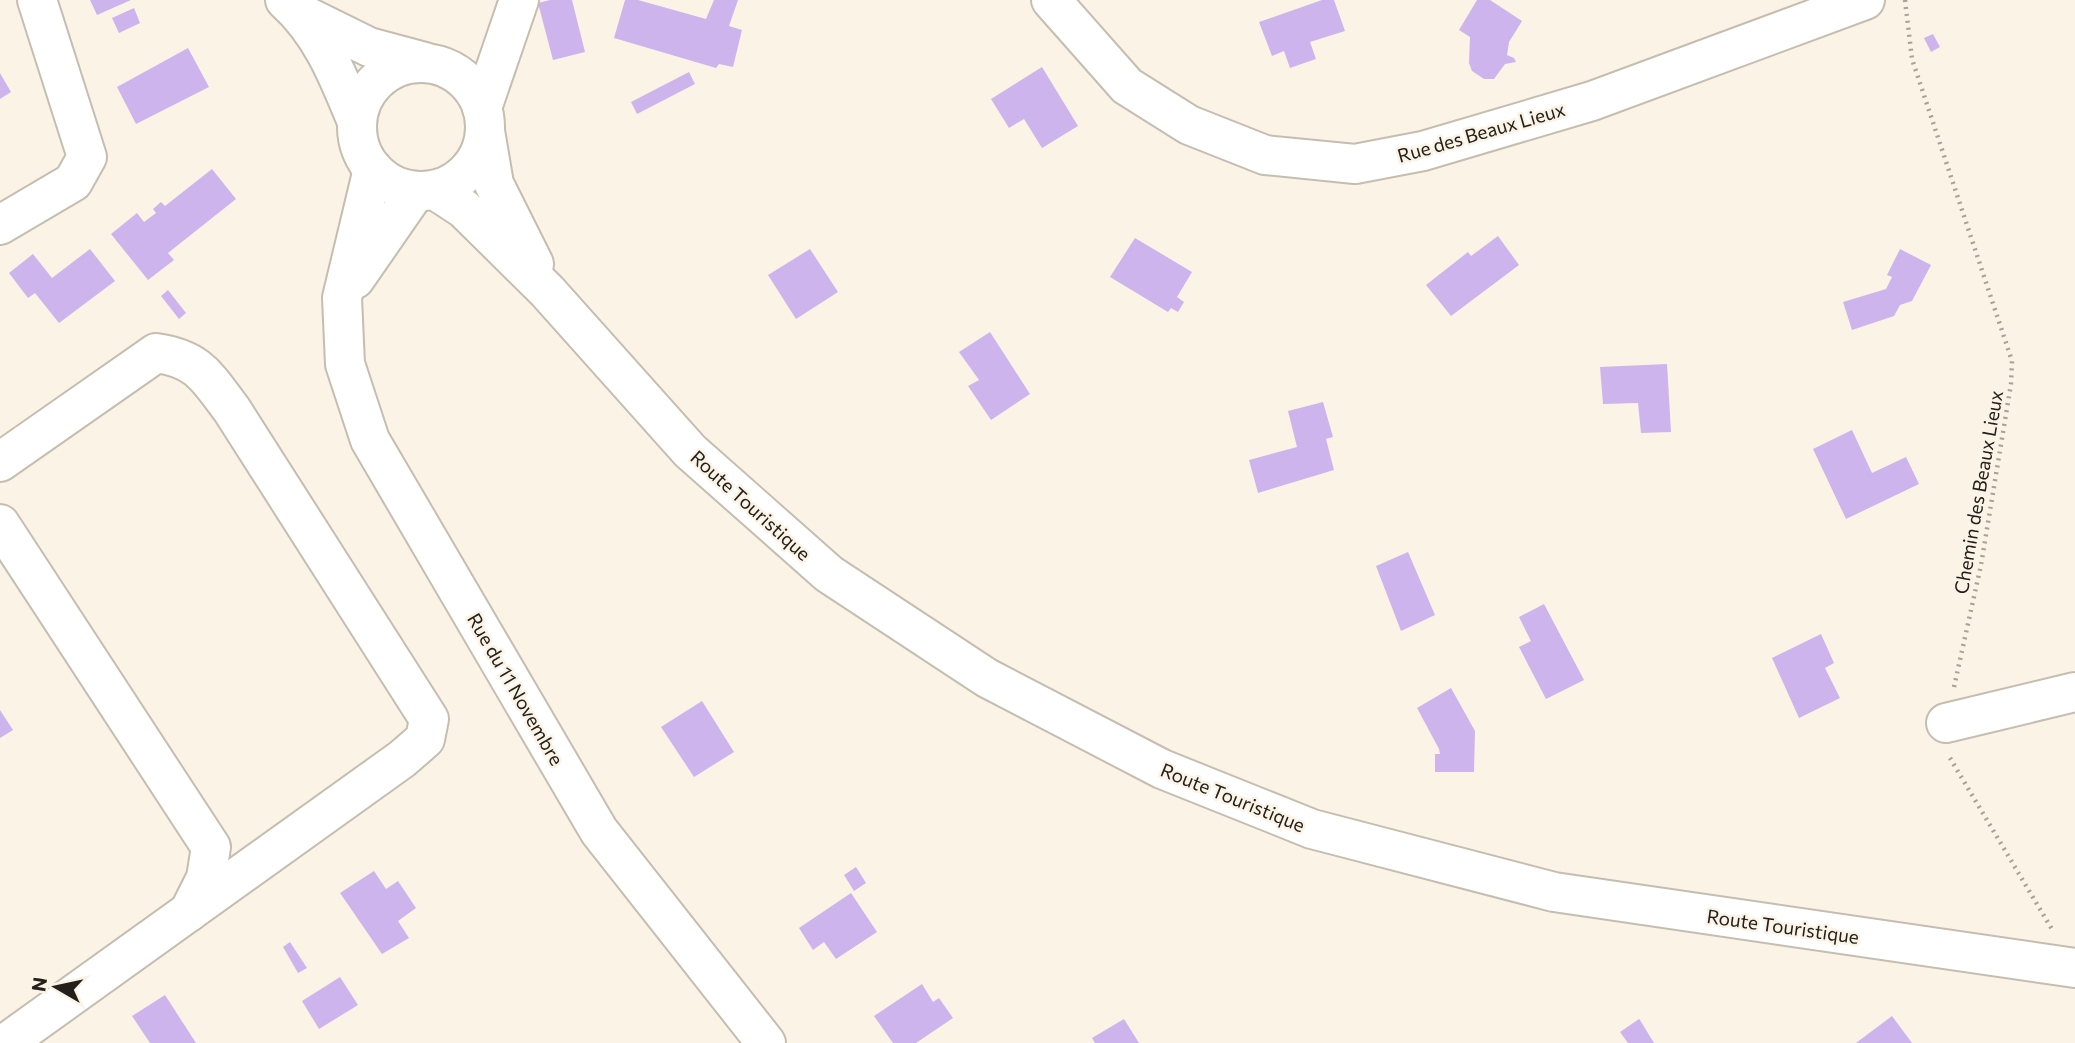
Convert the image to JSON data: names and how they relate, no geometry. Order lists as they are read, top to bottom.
{
  "streets": {
    "street": ["Rue des Beaux Lieux", "Route Touristique", "Rue du 11 Novembre"],
    "path": ["Chemin des Beaux Lieux"]
  },
  "crossings": [
    ["Route Touristique", "Rue du 11 Novembre"]
  ],
  "north": "left"
}
